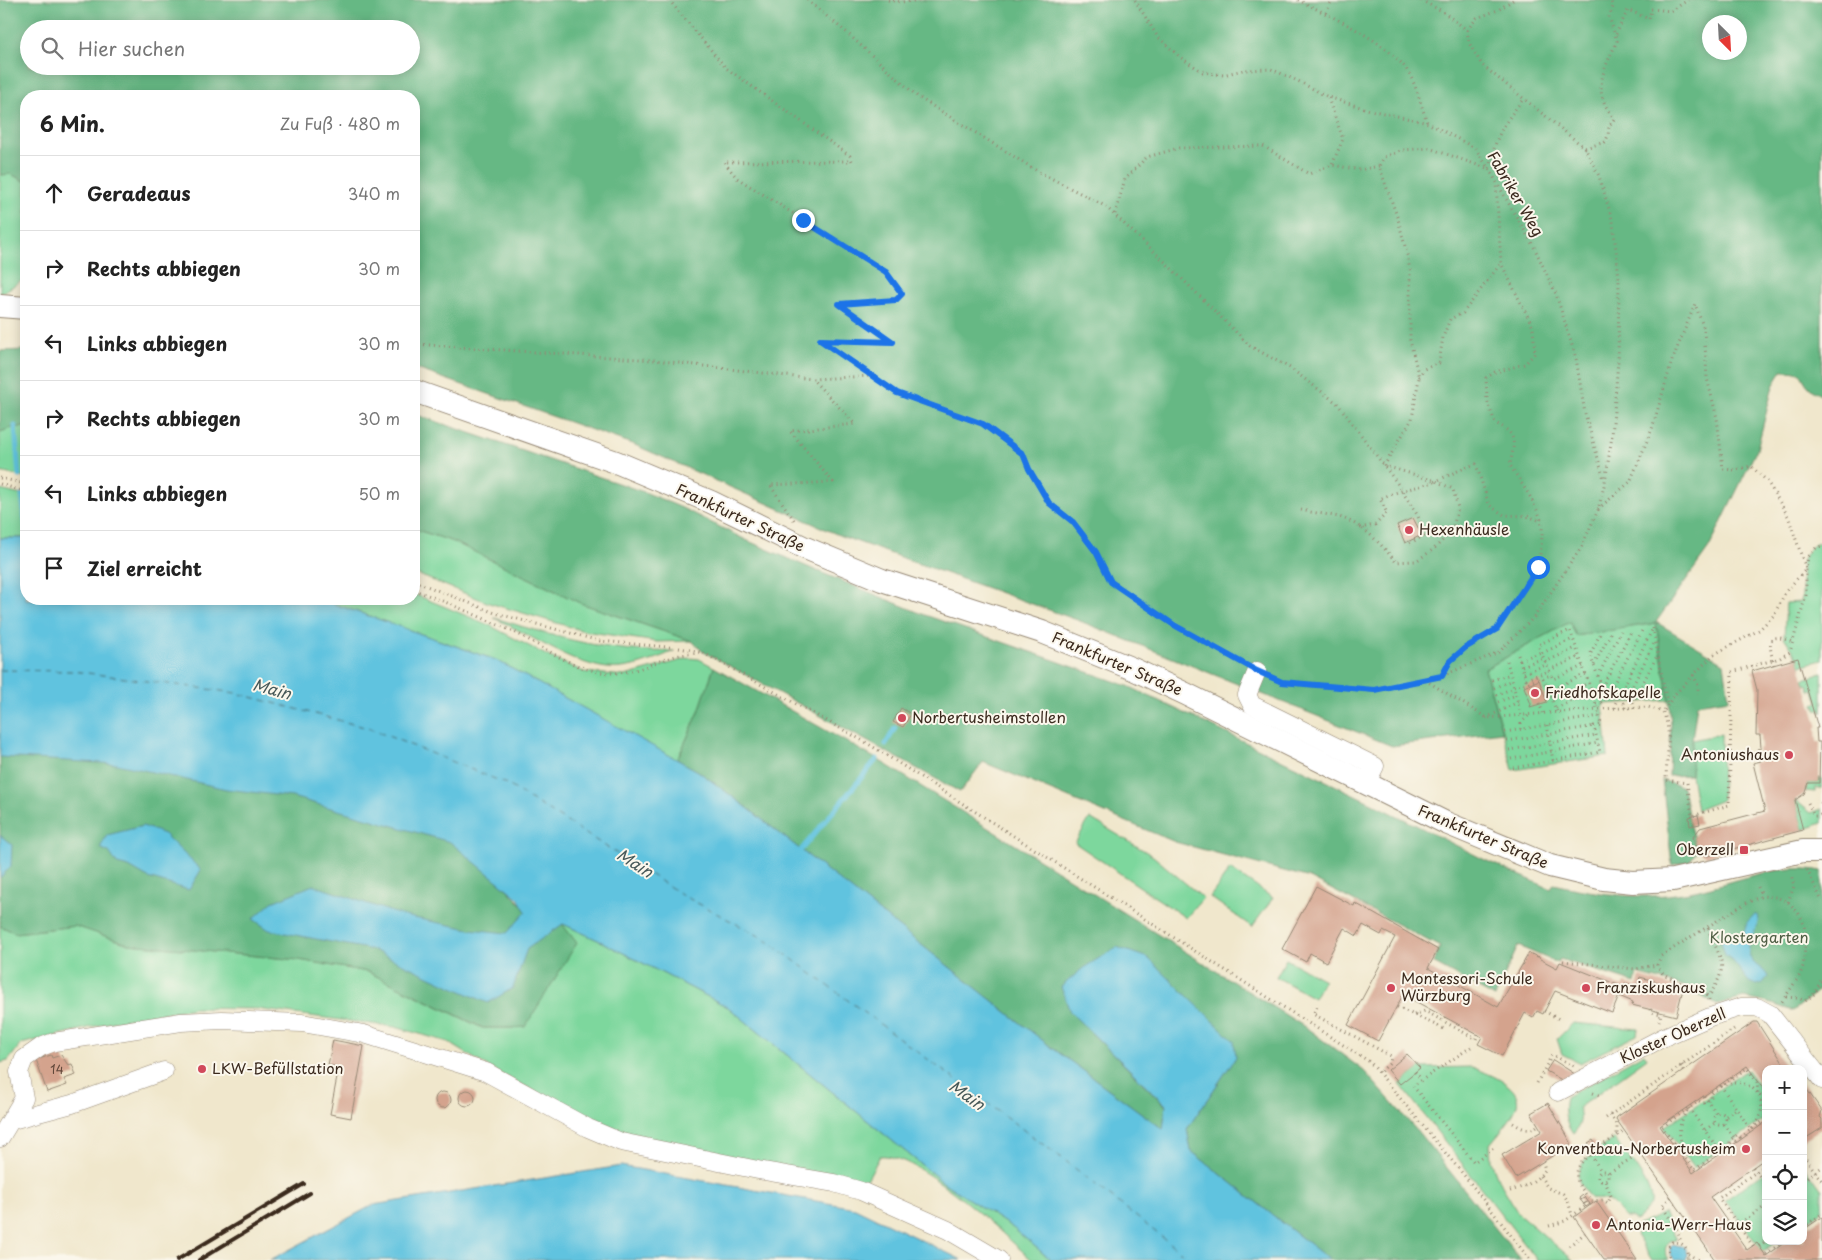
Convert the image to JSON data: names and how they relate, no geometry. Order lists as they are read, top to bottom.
{
  "streets": {
    "main road": ["Frankfurter Straße"],
    "street": ["Kloster Oberzell"],
    "path": ["Fabriker Weg"]
  },
  "water": ["Main"],
  "parks": ["Klostergarten"],
  "places": {
    "other": [
      "Hexenhäusle",
      "Friedhofskapelle",
      "Norbertusheimstollen",
      "Antoniushaus",
      "Montessori-Schule Würzburg",
      "Franziskushaus",
      "LKW-Befüllstation",
      "Konventbau-Norbertusheim",
      "Antonia-Werr-Haus"
    ],
    "transit": ["Oberzell"]
  },
  "house_numbers": ["14"],
  "north": "bottom right",
  "page": {
    "search": "Hier suchen",
    "heading": ["6 Min.", "Zu Fuß · 480 m"],
    "list": [
      ["Geradeaus", "340 m"],
      ["Rechts abbiegen", "30 m"],
      ["Links abbiegen", "30 m"],
      ["Rechts abbiegen", "30 m"],
      ["Links abbiegen", "50 m"],
      "Ziel erreicht"
    ],
    "map_buttons": ["+", "−"]
  }
}
